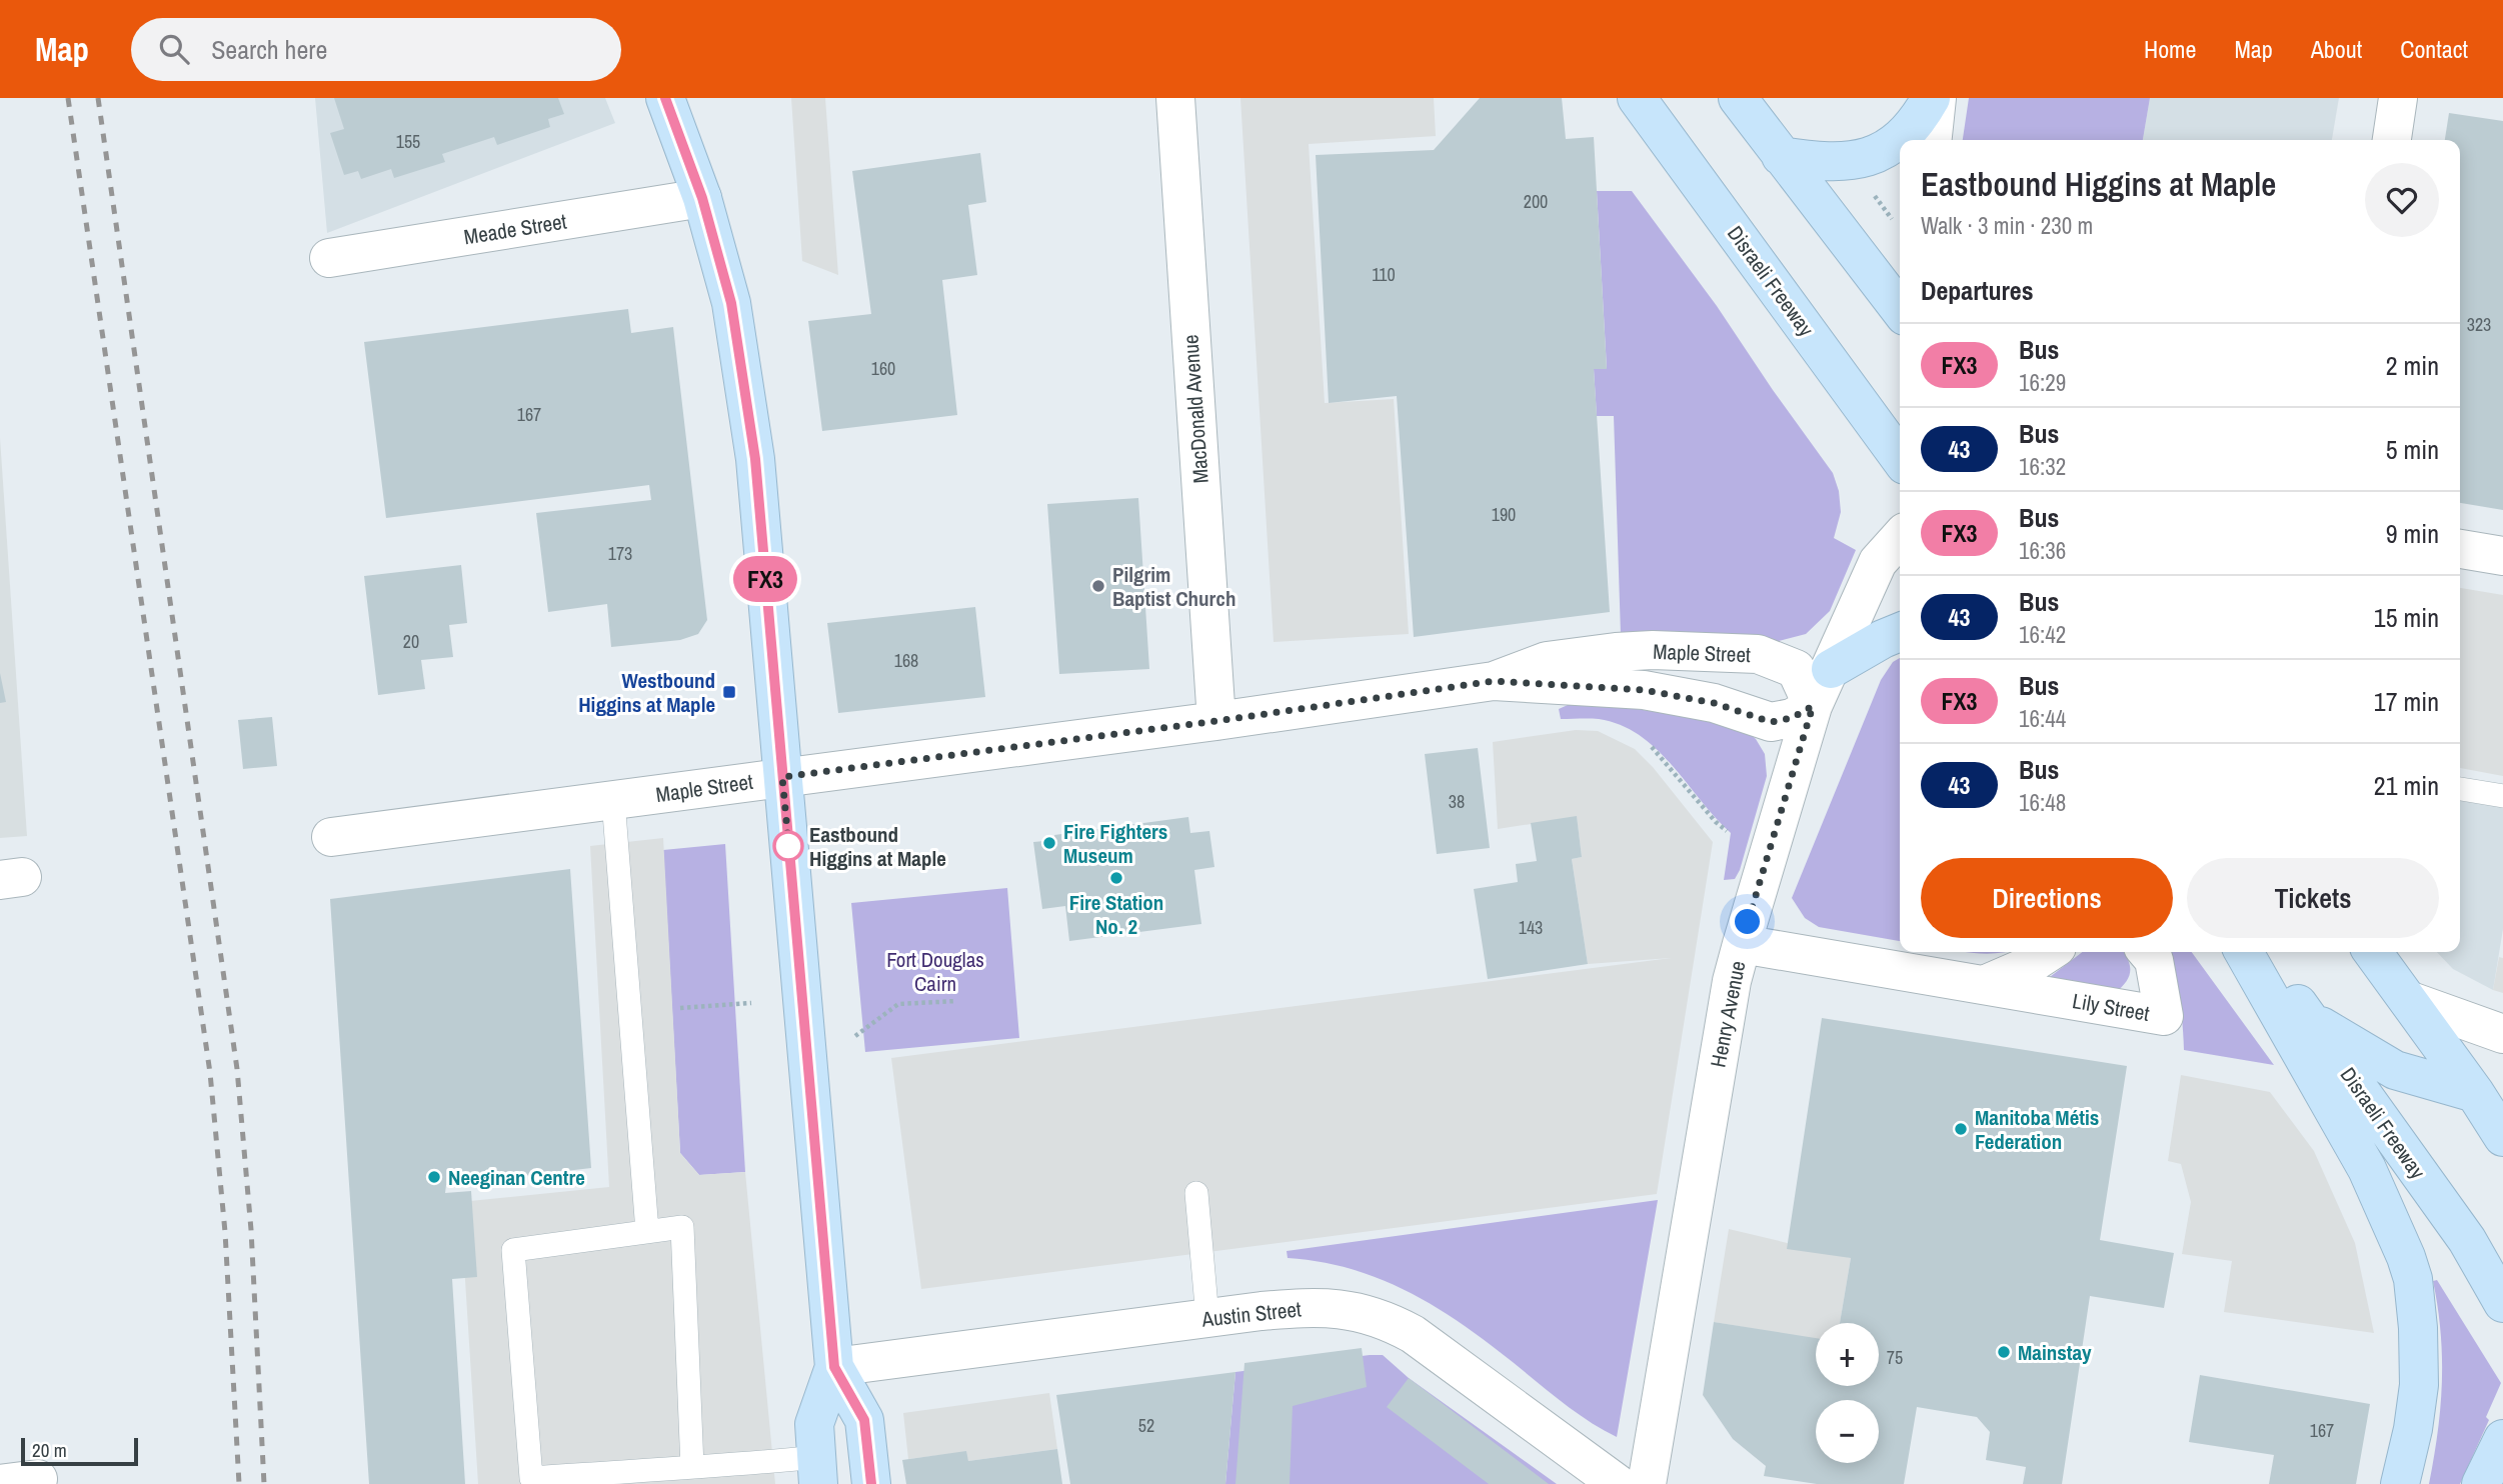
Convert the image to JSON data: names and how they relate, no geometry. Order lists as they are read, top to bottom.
{
  "streets": {
    "main road": ["Disraeli Freeway"],
    "street": [
      "Meade Street",
      "MacDonald Avenue",
      "Maple Street",
      "Lily Street",
      "Henry Avenue",
      "Austin Street"
    ]
  },
  "crossings": [
    ["MacDonald Avenue", "Maple Street"],
    ["Maple Street", "Henry Avenue"],
    ["Lily Street", "Henry Avenue"]
  ],
  "parks": ["Fort Douglas Cairn"],
  "places": {
    "other": [
      "Pilgrim Baptist Church",
      "Fire Fighters Museum",
      "Eastbound Higgins at Maple",
      "Fire Station No. 2",
      "Manitoba Métis Federation",
      "Neeginan Centre",
      "Mainstay"
    ],
    "transit": ["Westbound Higgins at Maple"]
  },
  "lines": ["bus line FX3"],
  "house_numbers": [
    "155",
    "200",
    "110",
    "323",
    "160",
    "167",
    "190",
    "173",
    "20",
    "168",
    "38",
    "143",
    "75",
    "52",
    "167"
  ],
  "scale_bar": "20 m",
  "page": {
    "header": "Map",
    "search": "Search here",
    "nav": [
      "Home",
      "Map",
      "About",
      "Contact"
    ],
    "on_map": "FX3",
    "heading": [
      ["Eastbound Higgins at Maple", "Walk · 3 min · 230 m"],
      "Departures"
    ],
    "list": [
      {
        "mark": "FX3",
        "name": "Bus",
        "note": "16:29",
        "value": "2 min"
      },
      {
        "mark": "43",
        "name": "Bus",
        "note": "16:32",
        "value": "5 min"
      },
      {
        "mark": "FX3",
        "name": "Bus",
        "note": "16:36",
        "value": "9 min"
      },
      {
        "mark": "43",
        "name": "Bus",
        "note": "16:42",
        "value": "15 min"
      },
      {
        "mark": "FX3",
        "name": "Bus",
        "note": "16:44",
        "value": "17 min"
      },
      {
        "mark": "43",
        "name": "Bus",
        "note": "16:48",
        "value": "21 min"
      }
    ],
    "buttons": ["Directions", "Tickets"],
    "map_buttons": ["+", "−"],
    "scale": "20 m"
  }
}
